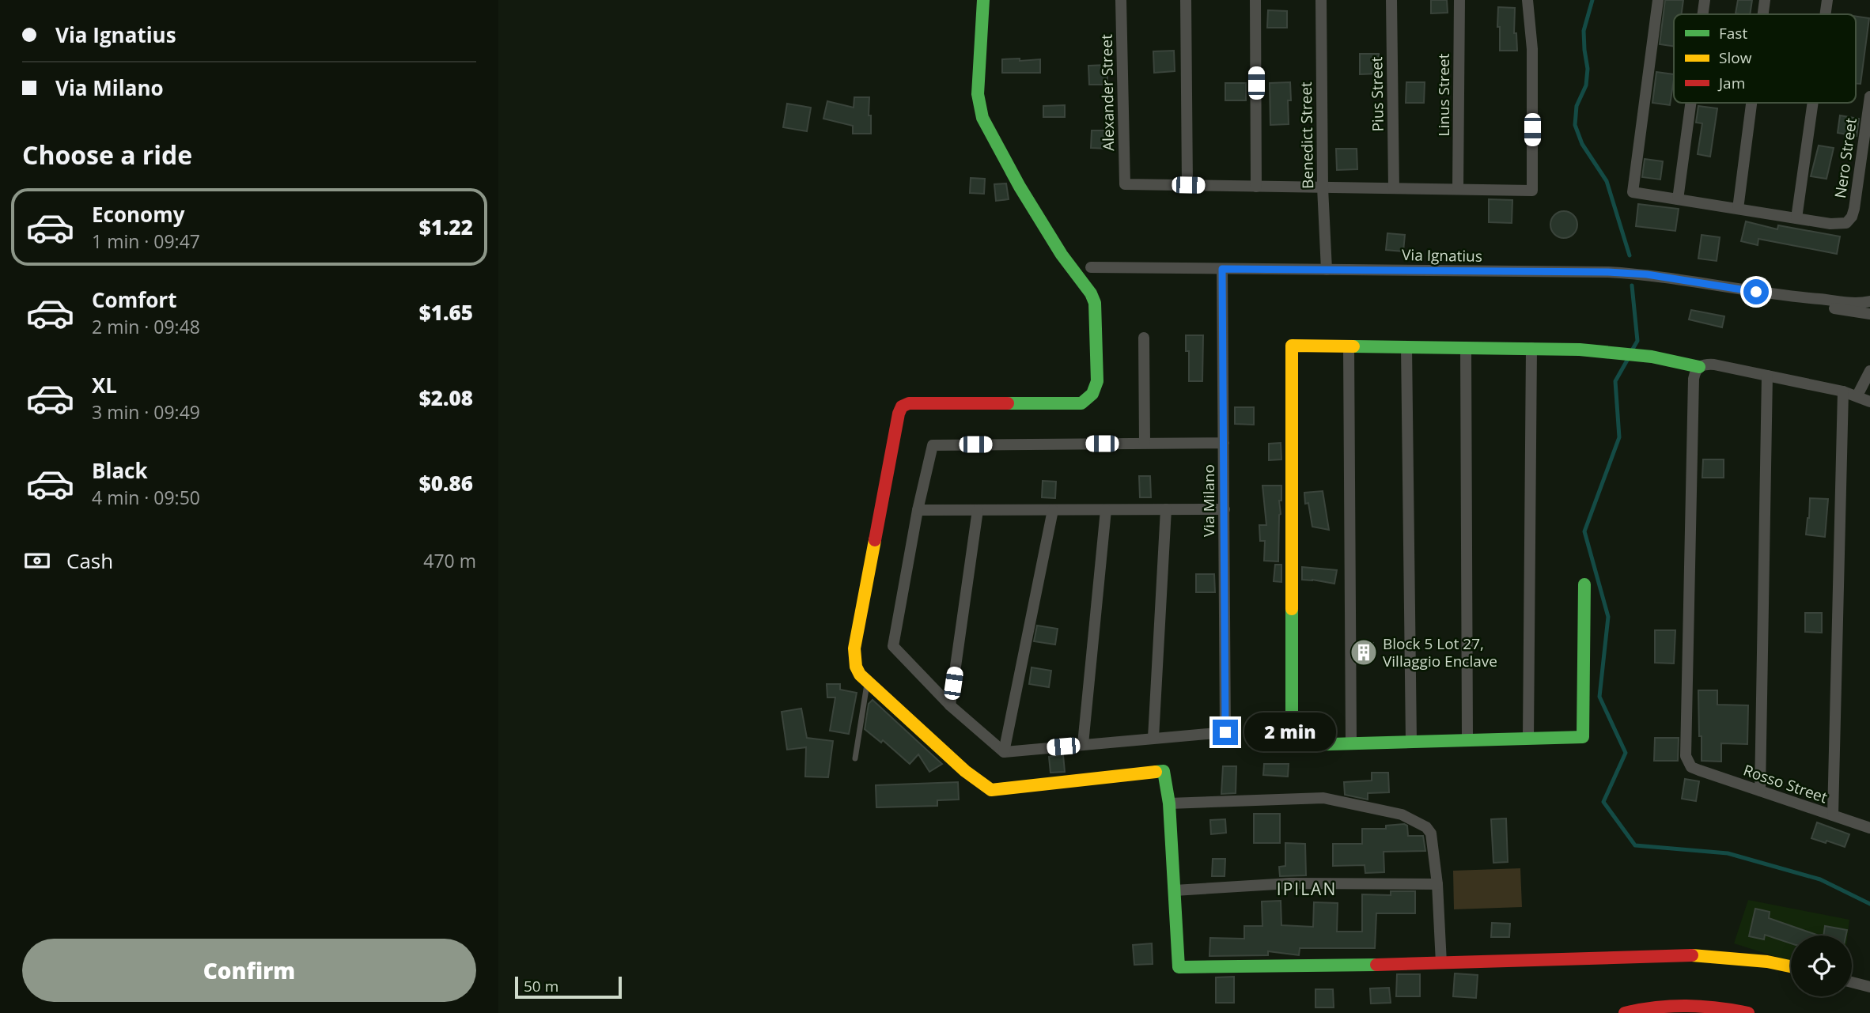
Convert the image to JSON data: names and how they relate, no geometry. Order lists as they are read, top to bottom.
{
  "streets": {
    "street": [
      "Alexander Street",
      "Pius Street",
      "Linus Street",
      "Benedict Street",
      "Nero Street",
      "Via Ignatius",
      "Via Milano",
      "Rosso Street"
    ]
  },
  "crossings": [
    ["Benedict Street", "Via Ignatius"],
    ["Via Ignatius", "Via Milano"]
  ],
  "districts": ["IPILAN"],
  "places": {
    "building": ["Block 5 Lot 27, Villaggio Enclave"]
  },
  "legend": ["Fast", "Slow", "Jam"],
  "scale_bar": "50 m",
  "page": {
    "banner": ["Via Ignatius", "Via Milano"],
    "heading": "Choose a ride",
    "list": [
      {
        "name": "Economy",
        "note": "1 min · 09:47",
        "value": "$1.22"
      },
      {
        "name": "Comfort",
        "note": "2 min · 09:48",
        "value": "$1.65"
      },
      {
        "name": "XL",
        "note": "3 min · 09:49",
        "value": "$2.08"
      },
      {
        "name": "Black",
        "note": "4 min · 09:50",
        "value": "$0.86"
      }
    ],
    "pay": ["Cash", "470 m"],
    "bubble": "2 min",
    "buttons": "Confirm",
    "scale": "50 m"
  }
}
